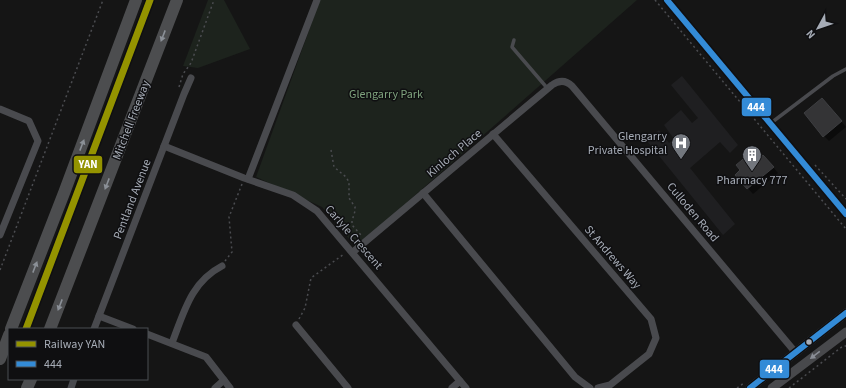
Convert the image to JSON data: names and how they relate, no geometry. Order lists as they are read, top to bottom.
{
  "streets": {
    "highway": ["Mitchell Freeway"],
    "street": [
      "Kinloch Place",
      "Pentland Avenue",
      "Culloden Road",
      "Carlyle Crescent",
      "St Andrews Way"
    ]
  },
  "crossings": [
    ["Kinloch Place", "Culloden Road"],
    ["Kinloch Place", "Carlyle Crescent"],
    ["Kinloch Place", "St Andrews Way"],
    ["Pentland Avenue", "Carlyle Crescent"]
  ],
  "parks": ["Glengarry Park"],
  "places": {
    "hospital": ["Glengarry Private Hospital"],
    "building": ["Pharmacy 777"]
  },
  "lines": ["rail line YAN", "transit line 444"],
  "legend": ["Railway YAN", "444"],
  "north": "bottom left"
}
